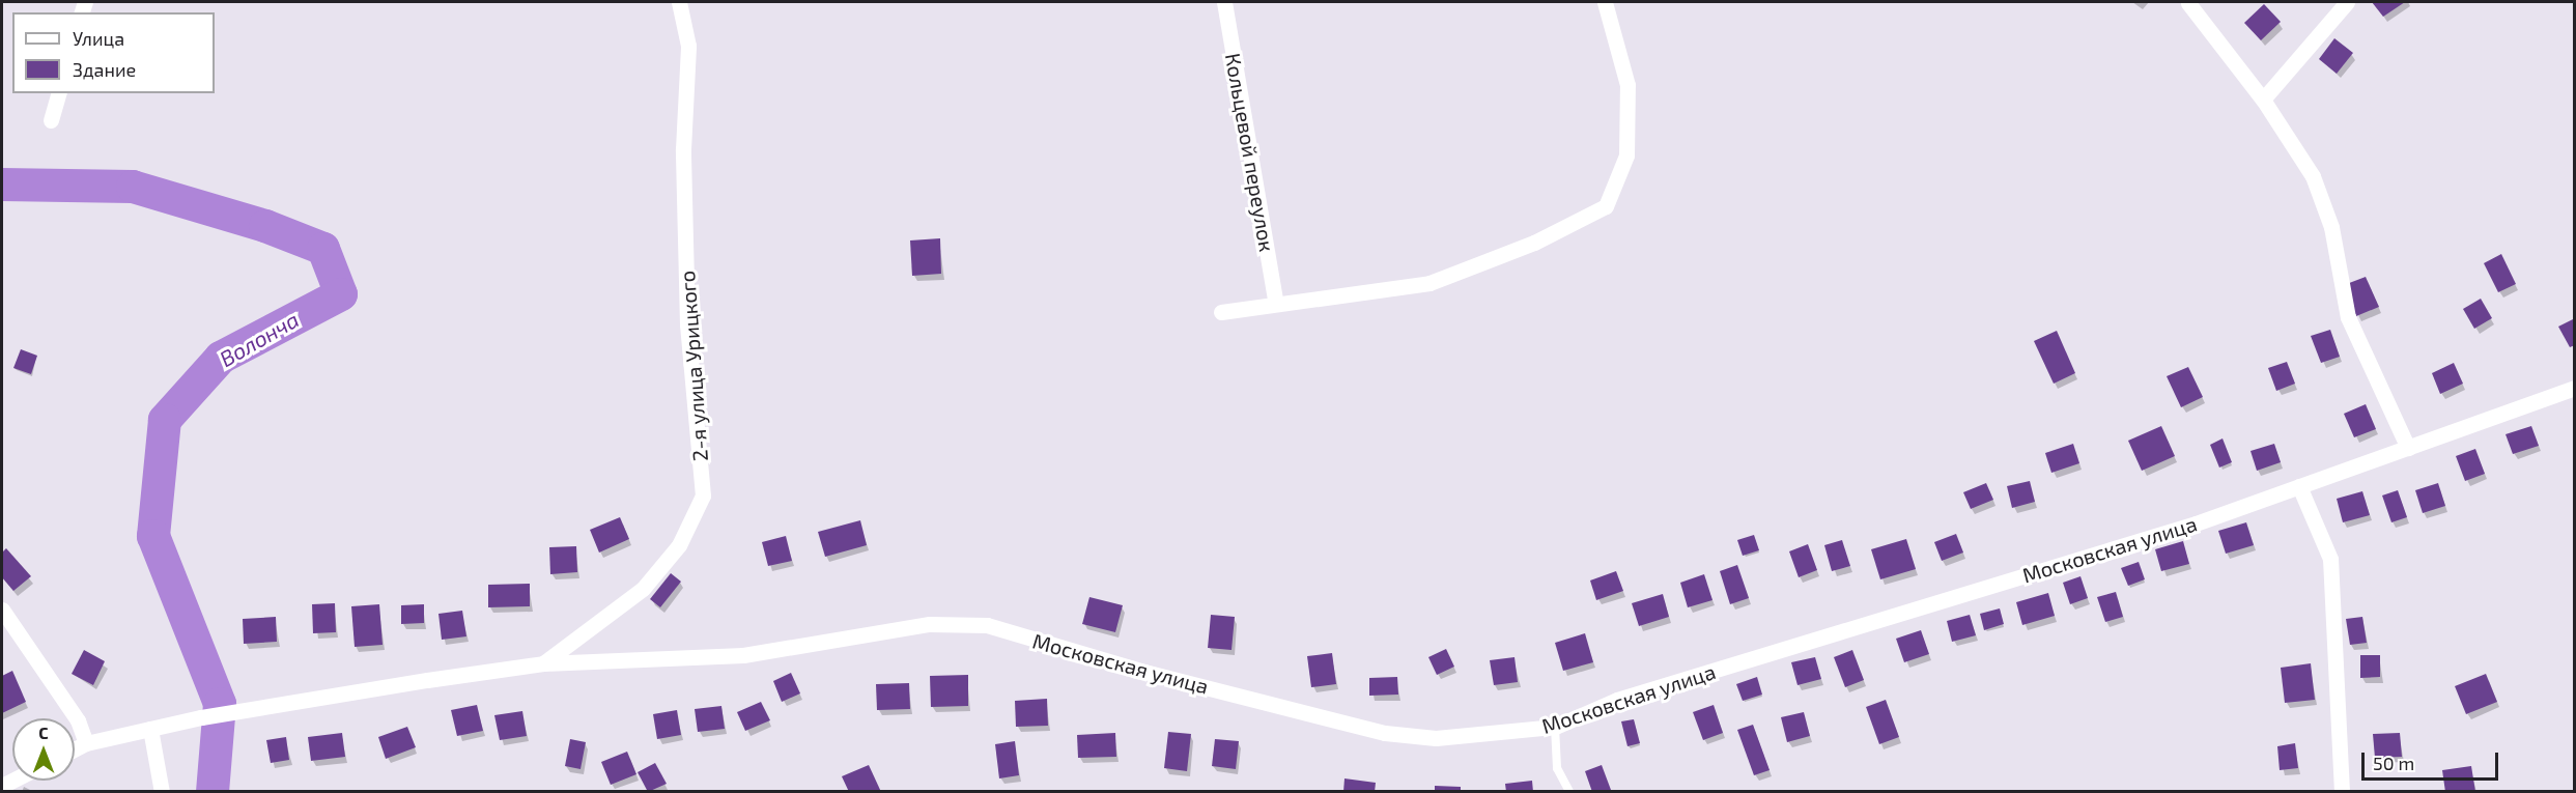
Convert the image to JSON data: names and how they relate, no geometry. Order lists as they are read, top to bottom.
{
  "streets": {
    "street": ["Кольцевой переулок", "2-я улица Урицкого", "Московская улица"]
  },
  "crossings": [
    ["2-я улица Урицкого", "Московская улица"]
  ],
  "water": ["Волонча"],
  "legend": ["Улица", "Здание"],
  "scale_bar": "50 m",
  "north": "top"
}
